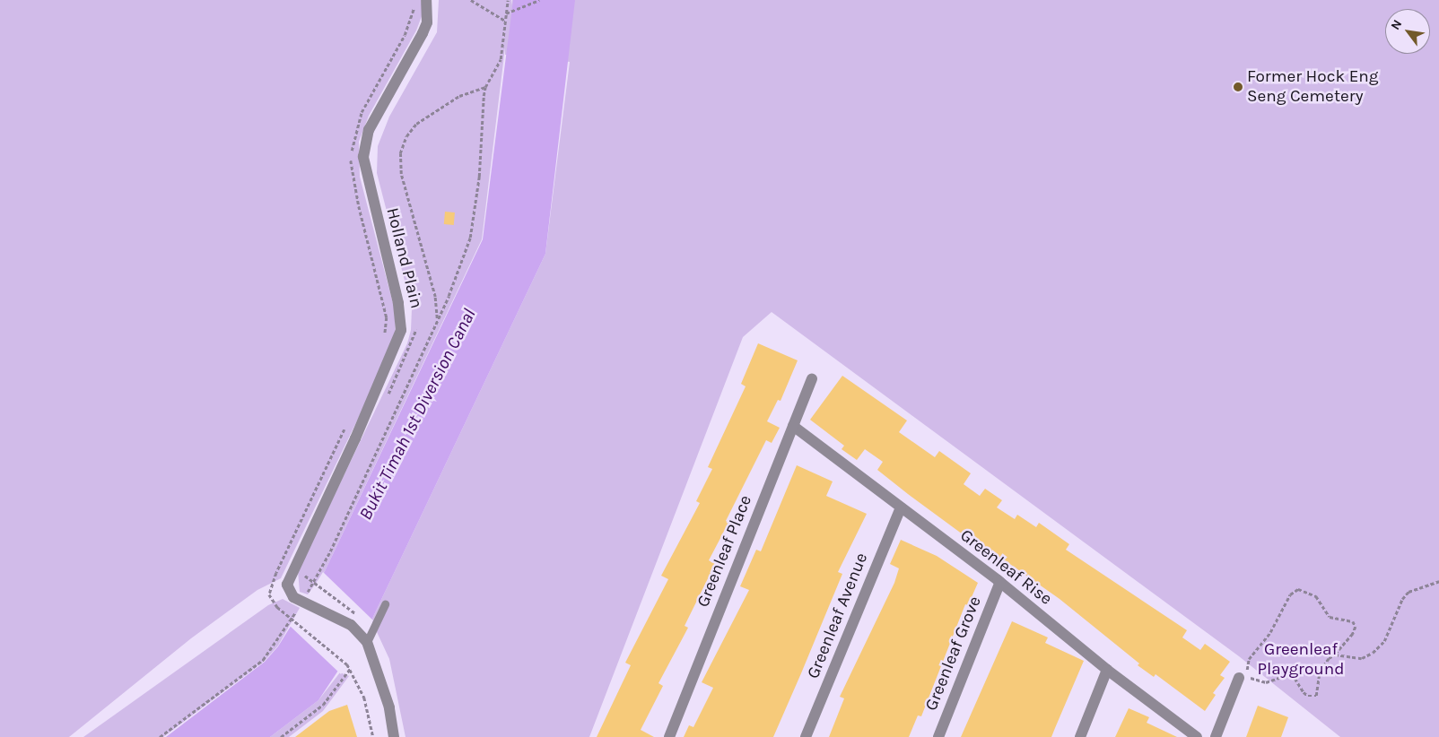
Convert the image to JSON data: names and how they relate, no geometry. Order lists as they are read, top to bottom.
{
  "streets": {
    "street": [
      "Holland Plain",
      "Greenleaf Place",
      "Greenleaf Rise",
      "Greenleaf Avenue",
      "Greenleaf Grove"
    ]
  },
  "crossings": [
    ["Greenleaf Place", "Greenleaf Rise"],
    ["Greenleaf Rise", "Greenleaf Avenue"],
    ["Greenleaf Rise", "Greenleaf Grove"]
  ],
  "water": ["Bukit Timah 1st Diversion Canal"],
  "parks": ["Greenleaf Playground"],
  "places": ["Former Hock Eng Seng Cemetery"],
  "north": "top left"
}
